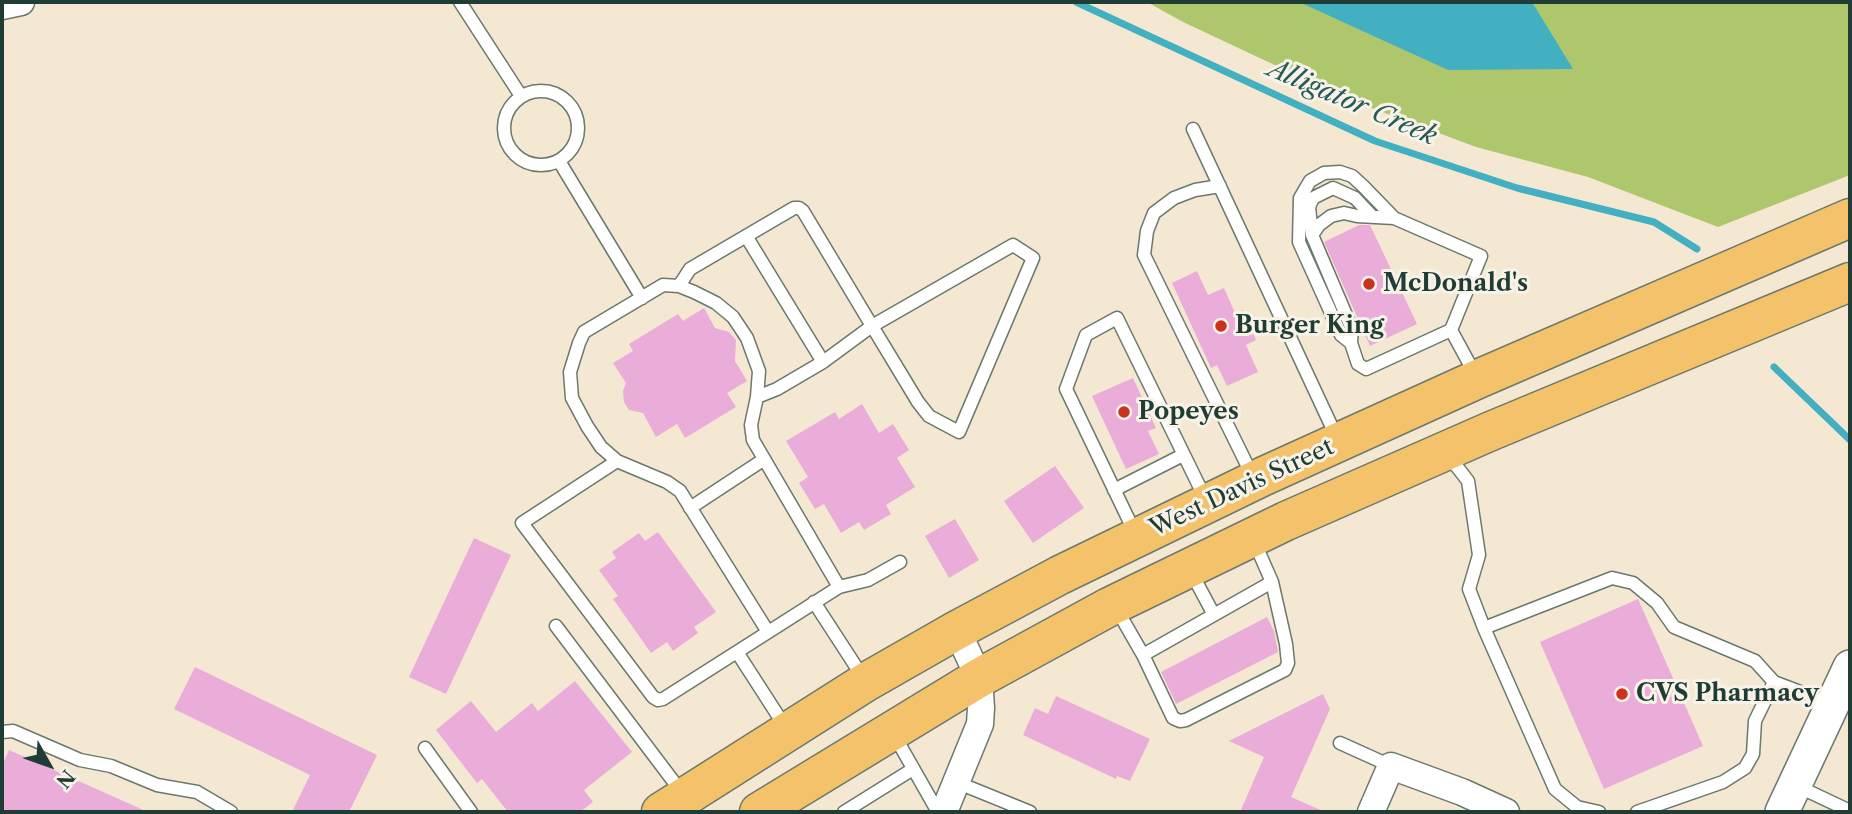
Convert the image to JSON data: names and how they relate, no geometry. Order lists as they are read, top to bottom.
{
  "streets": {
    "main road": ["West Davis Street"]
  },
  "water": ["Alligator Creek"],
  "places": [
    "McDonald's",
    "Burger King",
    "Popeyes",
    "CVS Pharmacy"
  ],
  "north": "bottom right"
}
